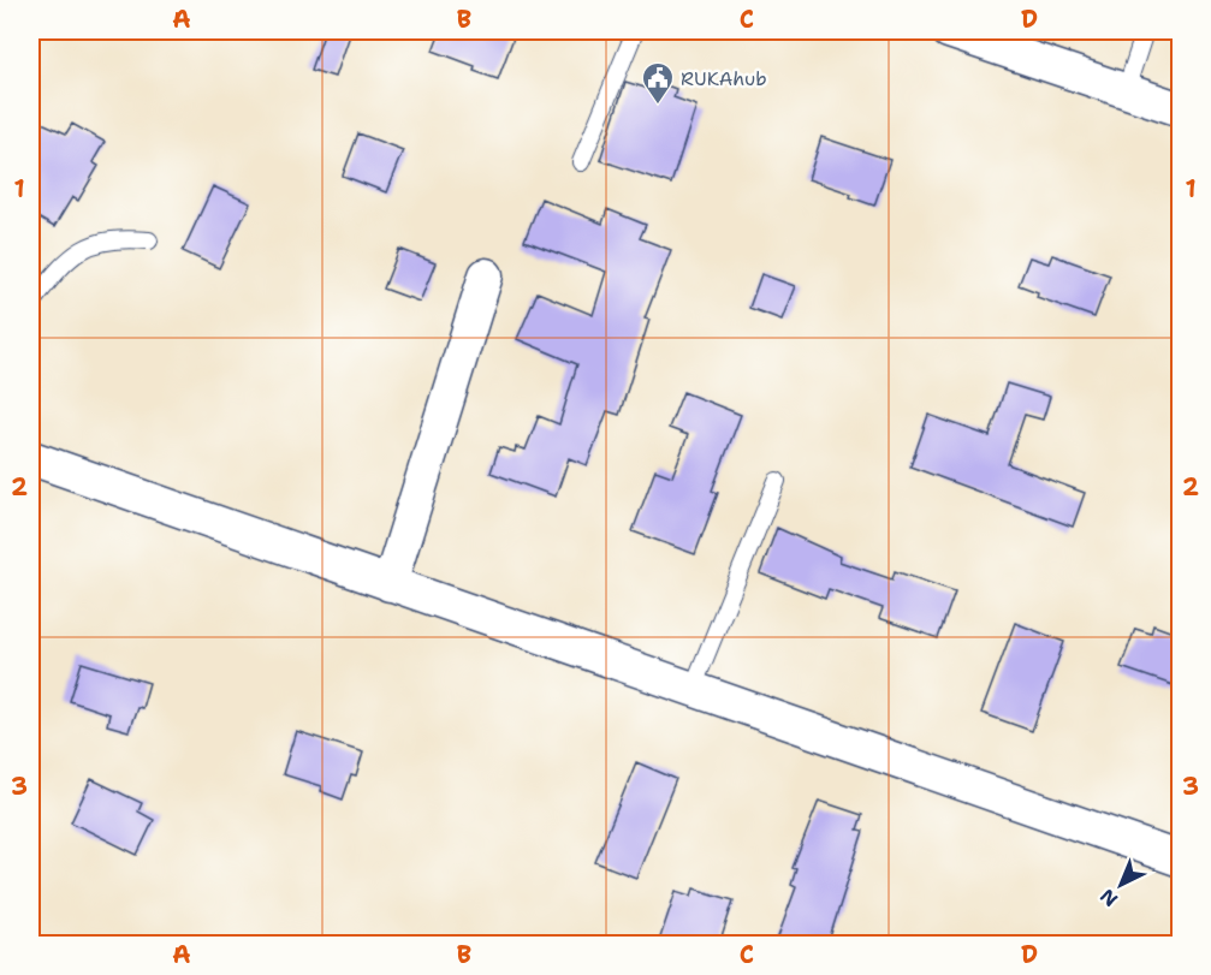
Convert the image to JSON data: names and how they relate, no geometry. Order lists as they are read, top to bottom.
{
  "places": {
    "public building": ["RUKAhub"]
  },
  "north": "bottom left",
  "grid": {
    "columns": [
      "A",
      "B",
      "C",
      "D"
    ],
    "rows": ["1", "2", "3"]
  }
}
